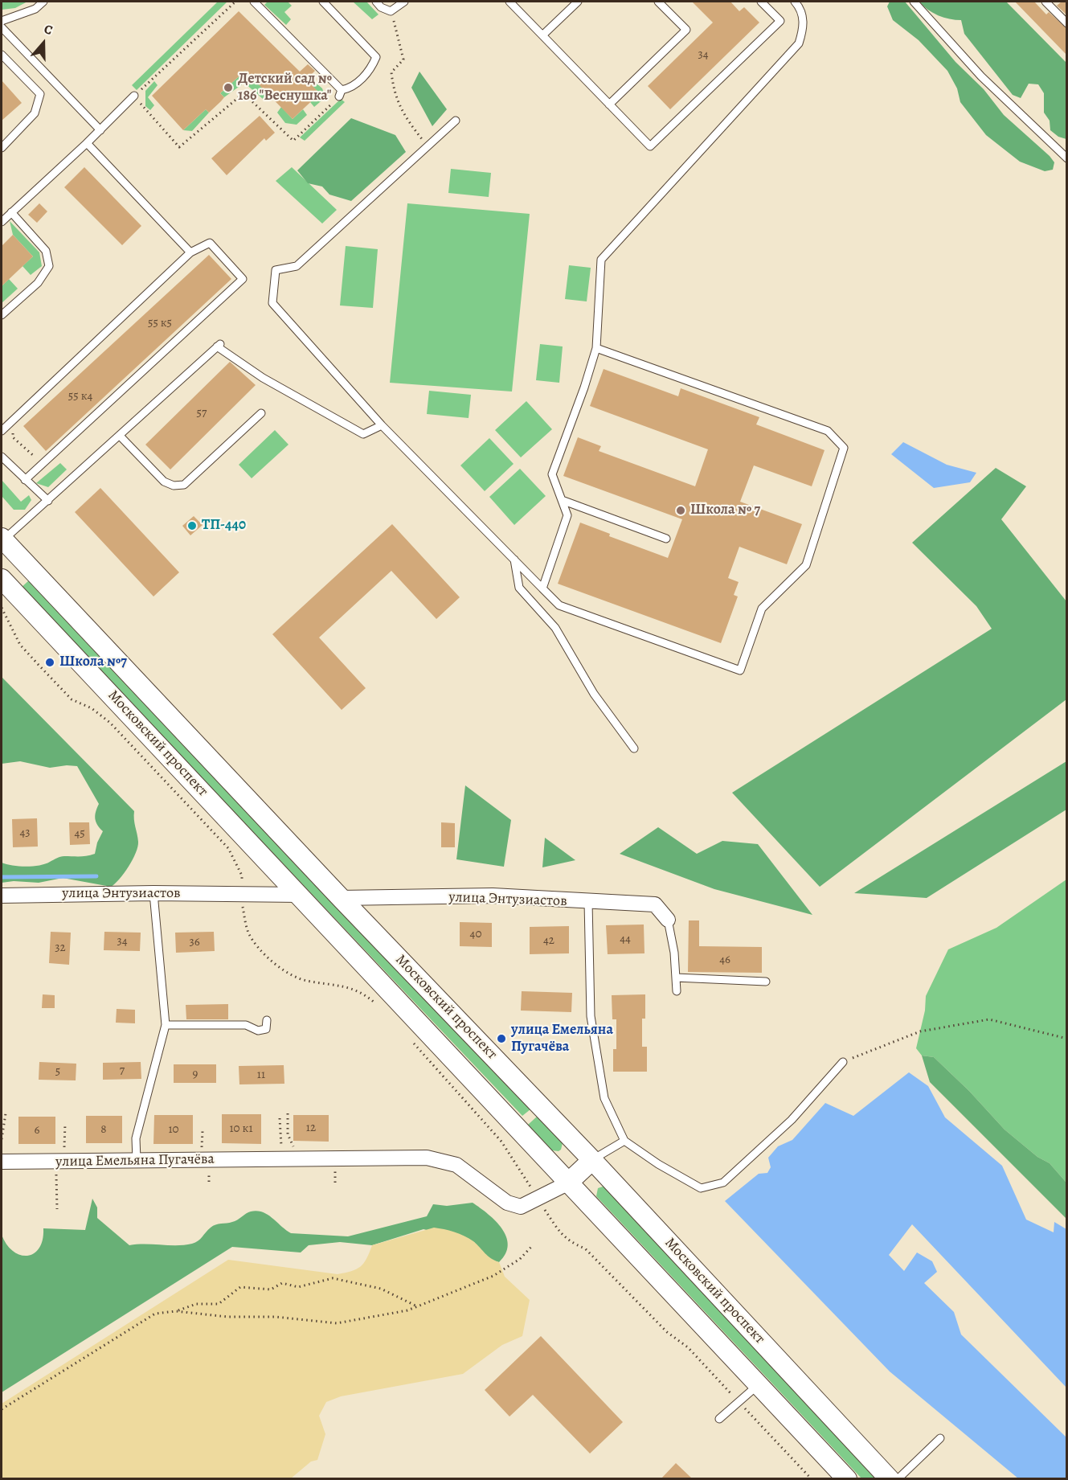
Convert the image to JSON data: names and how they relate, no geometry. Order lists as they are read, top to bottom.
{
  "streets": {
    "main road": ["Московский проспект"],
    "street": ["улица Энтузиастов", "улица Емельяна Пугачёва"]
  },
  "crossings": [
    ["Московский проспект", "улица Энтузиастов"],
    ["Московский проспект", "улица Емельяна Пугачёва"]
  ],
  "places": [
    "Детский сад № 186 \"Веснушка\"",
    "Школа № 7",
    "ТП-440",
    "Школа №7",
    "улица Емельяна Пугачёва"
  ],
  "house_numbers": [
    "34",
    "55 к5",
    "55 к4",
    "57",
    "43",
    "45",
    "40",
    "44",
    "42",
    "34",
    "36",
    "32",
    "46",
    "7",
    "5",
    "9",
    "11",
    "12",
    "10 к1",
    "8",
    "10",
    "6"
  ],
  "north": "top"
}
